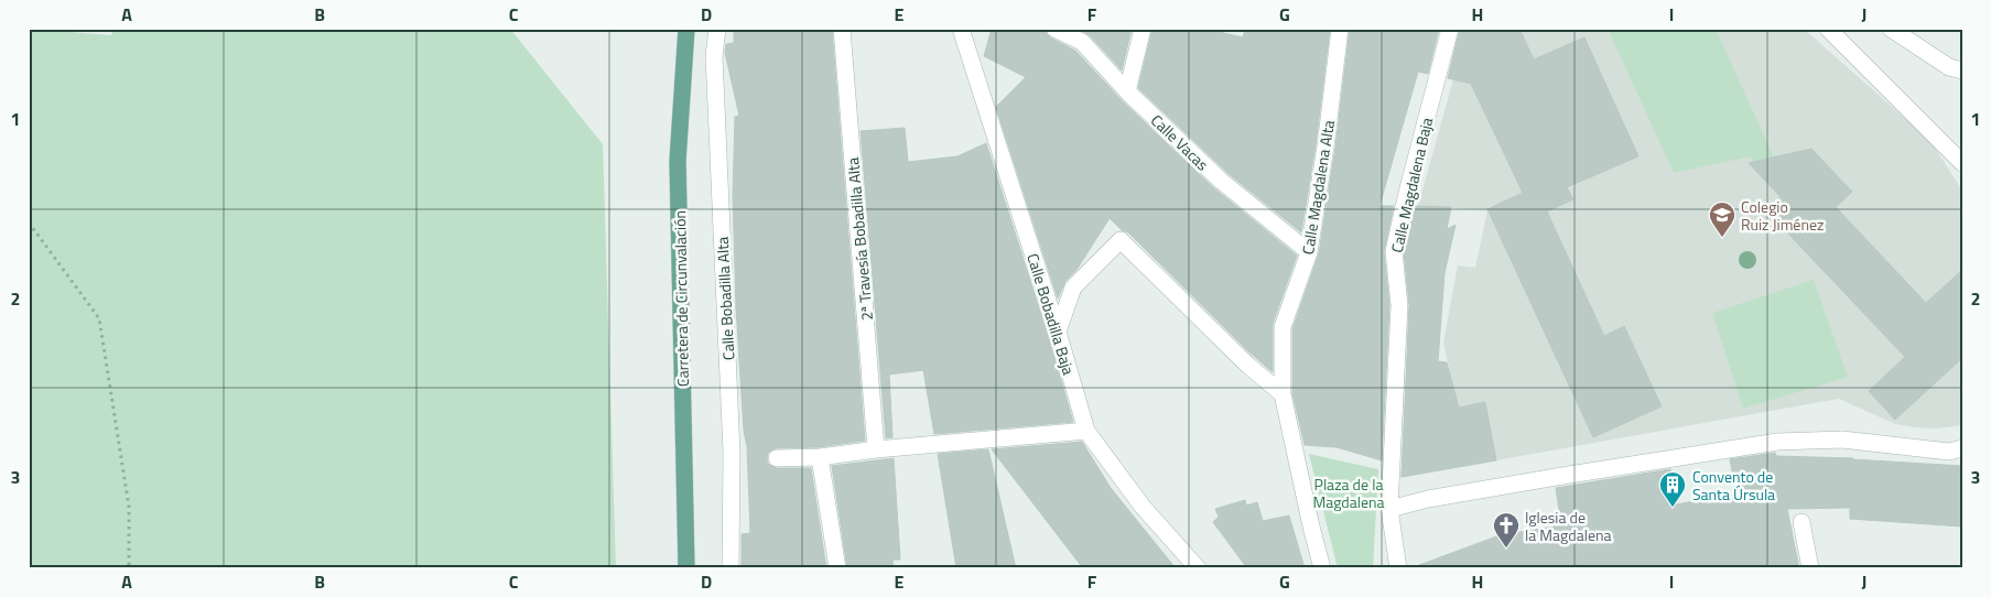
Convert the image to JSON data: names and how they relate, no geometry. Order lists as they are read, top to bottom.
{
  "streets": {
    "main road": ["Carretera de Circunvalación"],
    "street": [
      "Calle Vacas",
      "Calle Magdalena Baja",
      "Calle Magdalena Alta",
      "2ª Travesía Bobadilla Alta",
      "Calle Bobadilla Alta",
      "Calle Bobadilla Baja"
    ]
  },
  "crossings": [
    ["Calle Vacas", "Calle Magdalena Alta"]
  ],
  "parks": ["Plaza de la Magdalena"],
  "places": {
    "school or university": ["Colegio Ruiz Jiménez"],
    "building": ["Convento de Santa Úrsula"],
    "church": ["Iglesia de la Magdalena"]
  },
  "grid": {
    "columns": [
      "A",
      "B",
      "C",
      "D",
      "E",
      "F",
      "G",
      "H",
      "I",
      "J"
    ],
    "rows": ["1", "2", "3"]
  }
}
